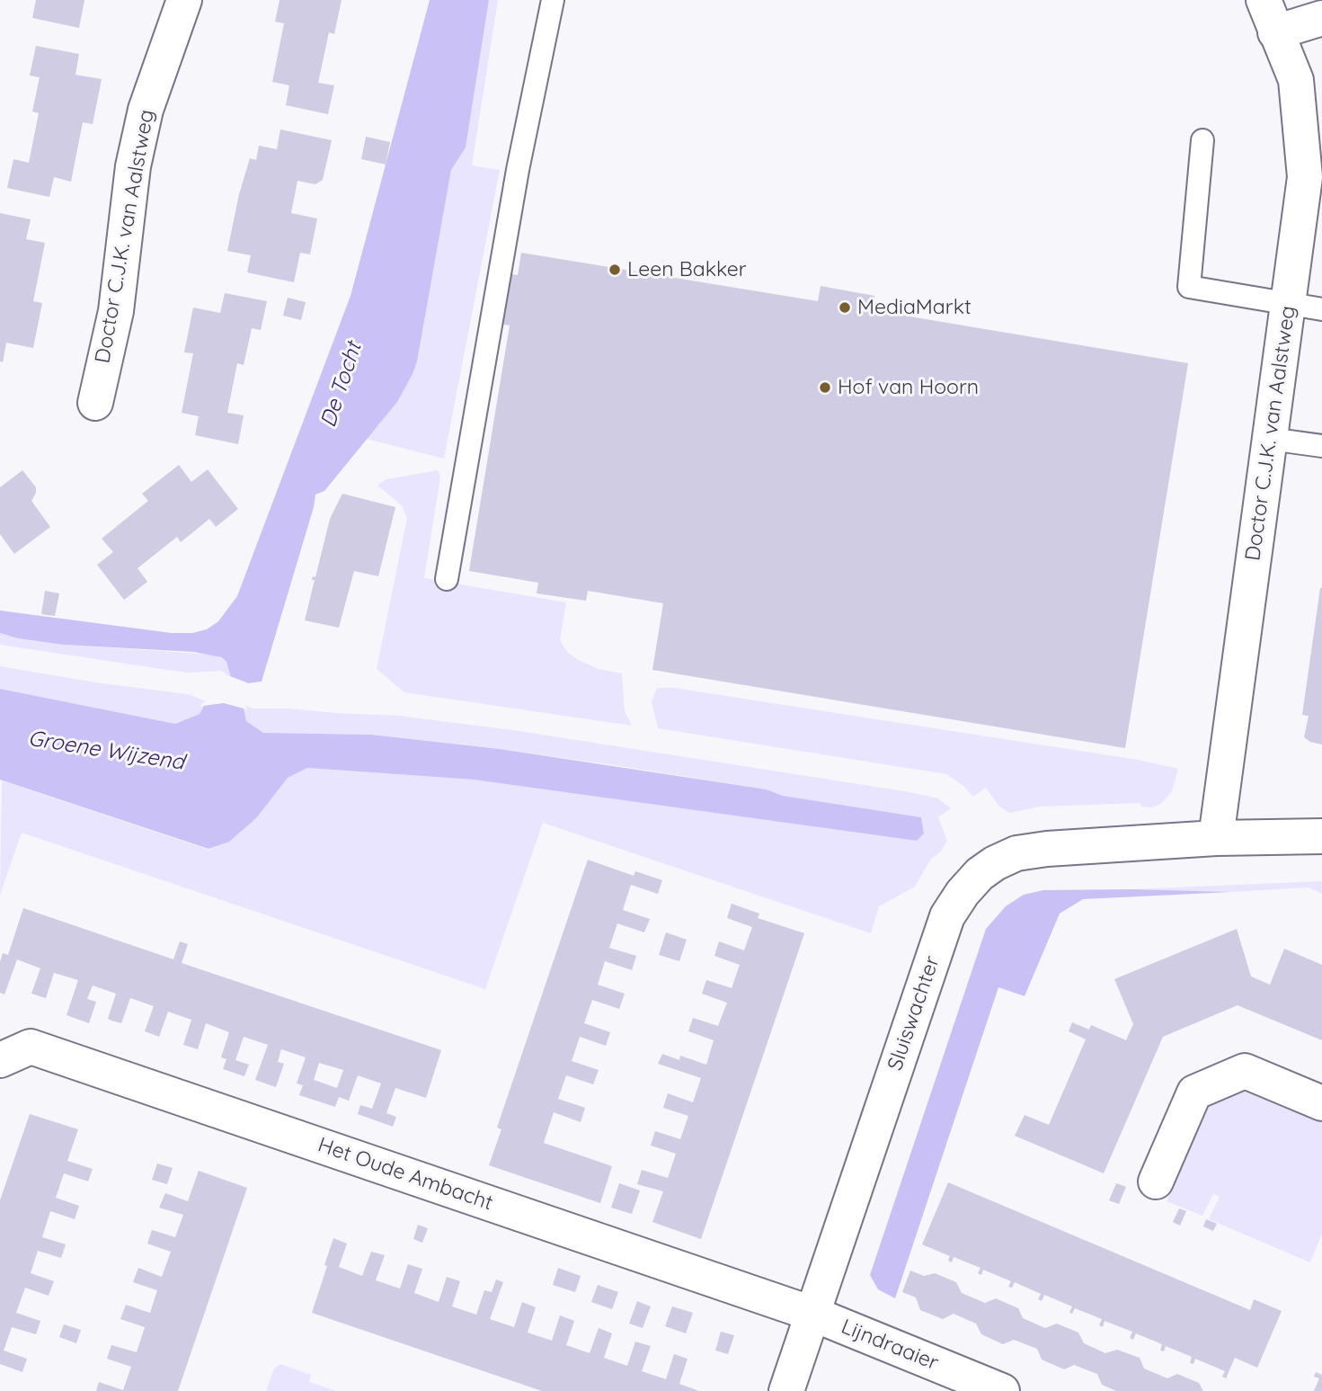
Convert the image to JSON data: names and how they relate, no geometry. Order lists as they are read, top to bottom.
{
  "streets": {
    "street": [
      "Doctor C.J.K. van Aalstweg",
      "Sluiswachter",
      "Het Oude Ambacht",
      "Lijndraaier"
    ]
  },
  "crossings": [
    ["Doctor C.J.K. van Aalstweg", "Sluiswachter"],
    ["Sluiswachter", "Het Oude Ambacht"],
    ["Sluiswachter", "Lijndraaier"],
    ["Het Oude Ambacht", "Lijndraaier"]
  ],
  "water": ["De Tocht", "Groene Wijzend"],
  "places": ["Leen Bakker", "MediaMarkt", "Hof van Hoorn"]
}
